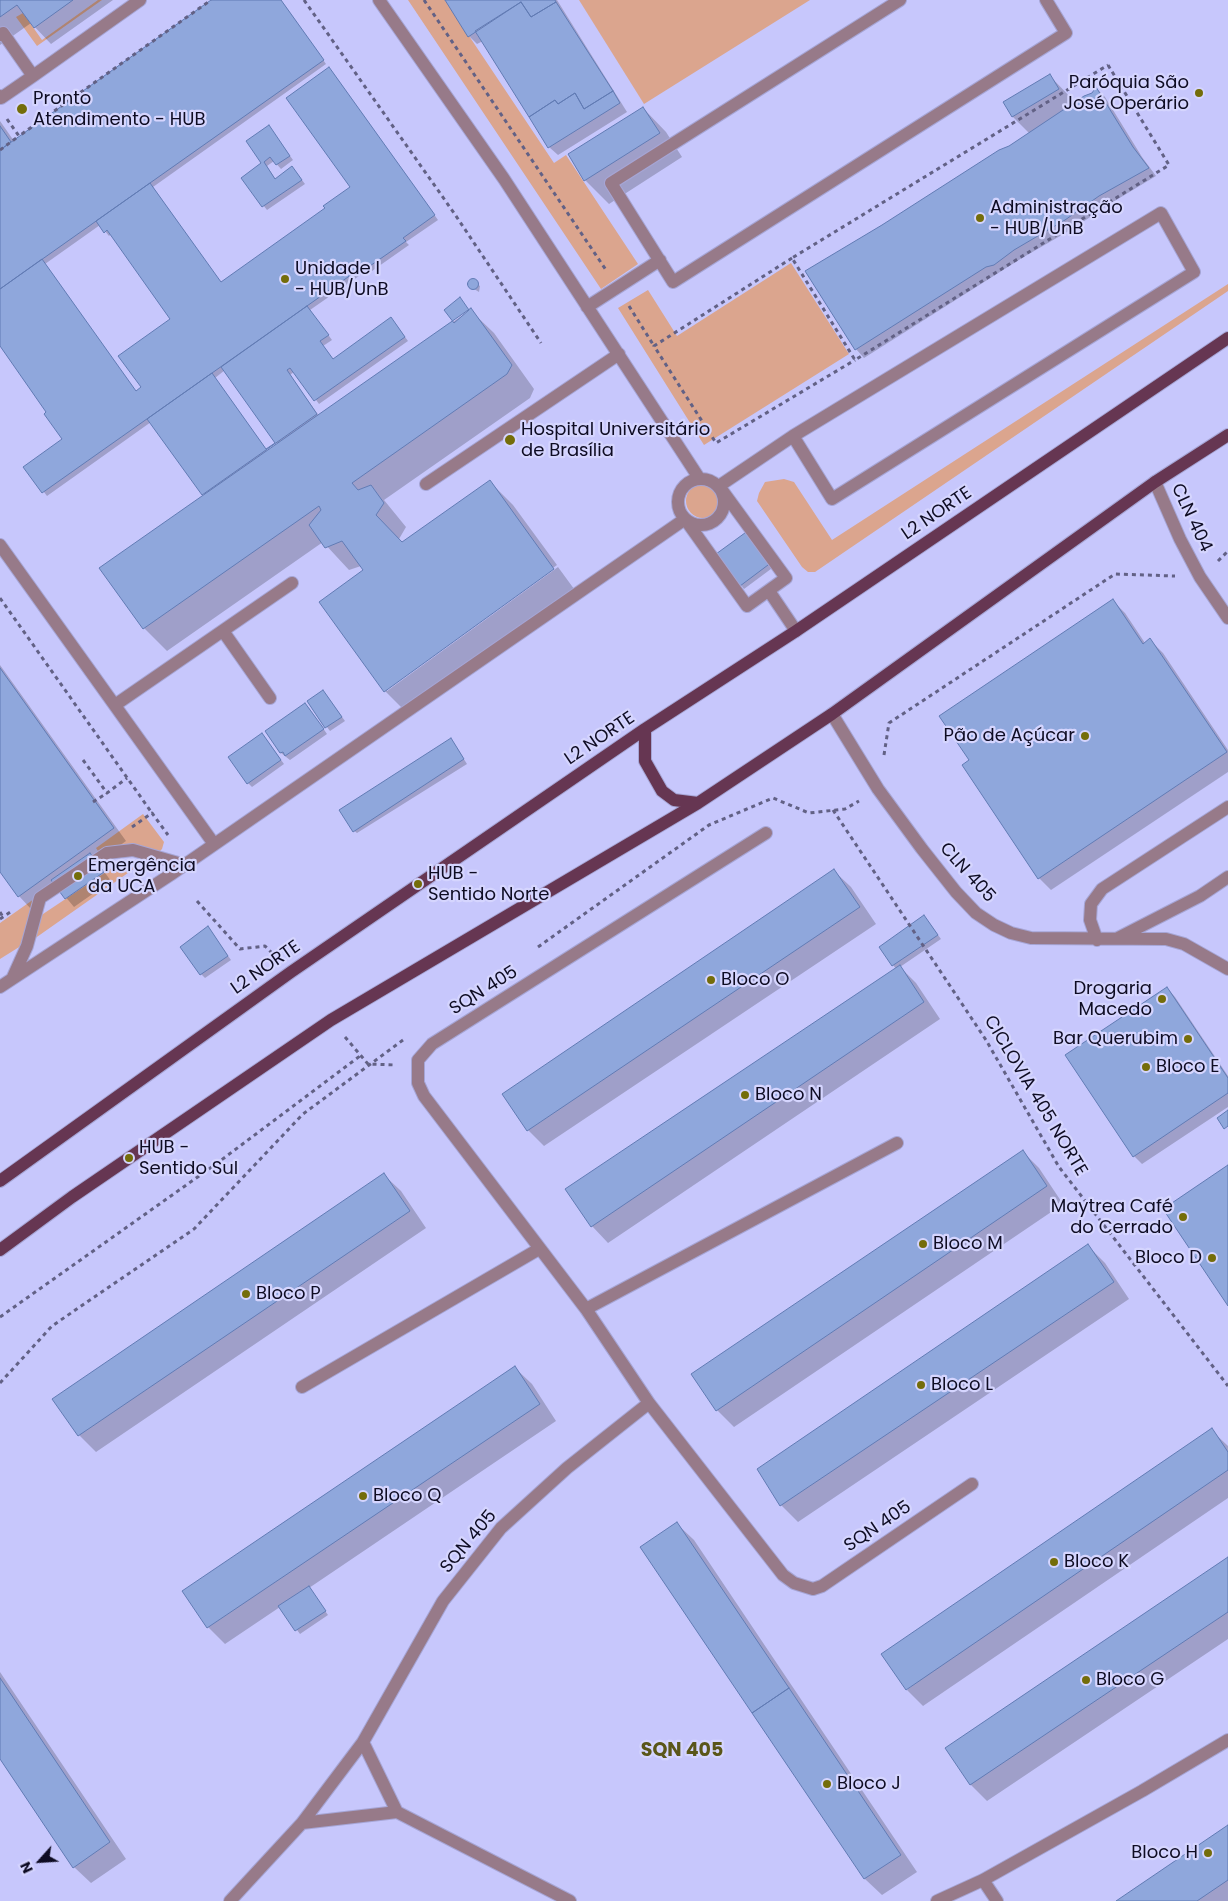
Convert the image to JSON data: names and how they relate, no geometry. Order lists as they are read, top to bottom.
{
  "streets": {
    "main road": ["L2 NORTE"],
    "street": ["CLN 404", "CLN 405", "SQN 405"],
    "path": ["CICLOVIA 405 NORTE"]
  },
  "districts": ["SQN 405"],
  "places": [
    "Paróquia São José Operário",
    "Pronto Atendimento - HUB",
    "Administração - HUB/UnB",
    "Unidade I - HUB/UnB",
    "Hospital Universitário de Brasília",
    "Pão de Açúcar",
    "Emergência da UCA",
    "HUB - Sentido Norte",
    "Bloco O",
    "Drogaria Macedo",
    "Bar Querubim",
    "Bloco E",
    "Bloco N",
    "HUB - Sentido Sul",
    "Maytrea Café do Cerrado",
    "Bloco M",
    "Bloco D",
    "Bloco P",
    "Bloco L",
    "Bloco Q",
    "Bloco K",
    "Bloco G",
    "Bloco J",
    "Bloco H"
  ],
  "north": "bottom left"
}
